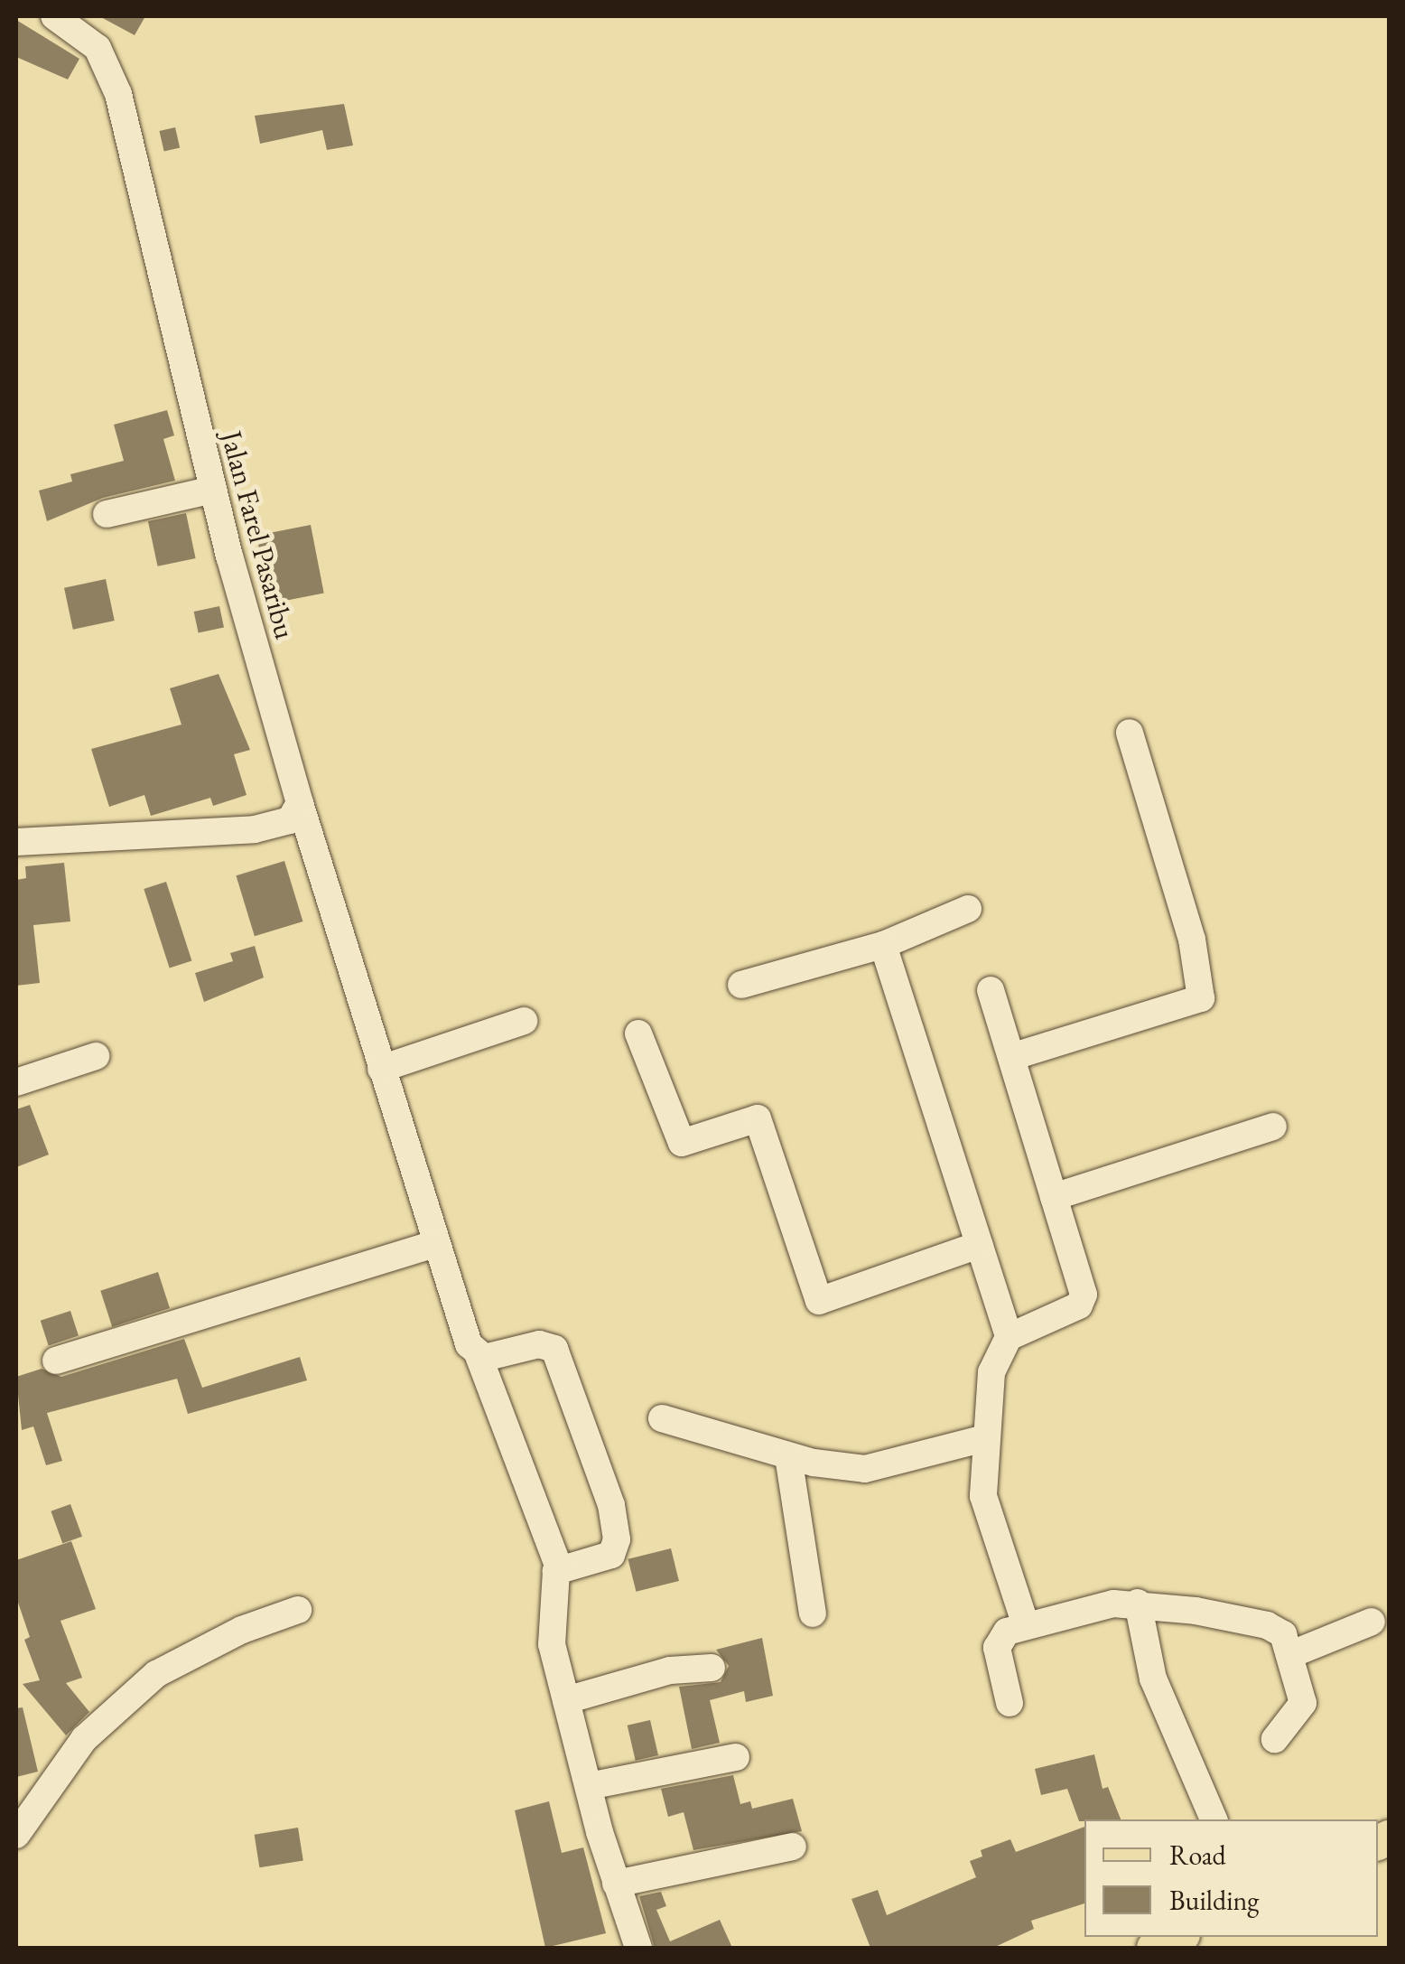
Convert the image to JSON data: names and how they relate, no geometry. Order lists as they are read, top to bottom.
{
  "streets": {
    "street": ["Jalan Farel Pasaribu"]
  },
  "legend": ["Road", "Building"]
}
